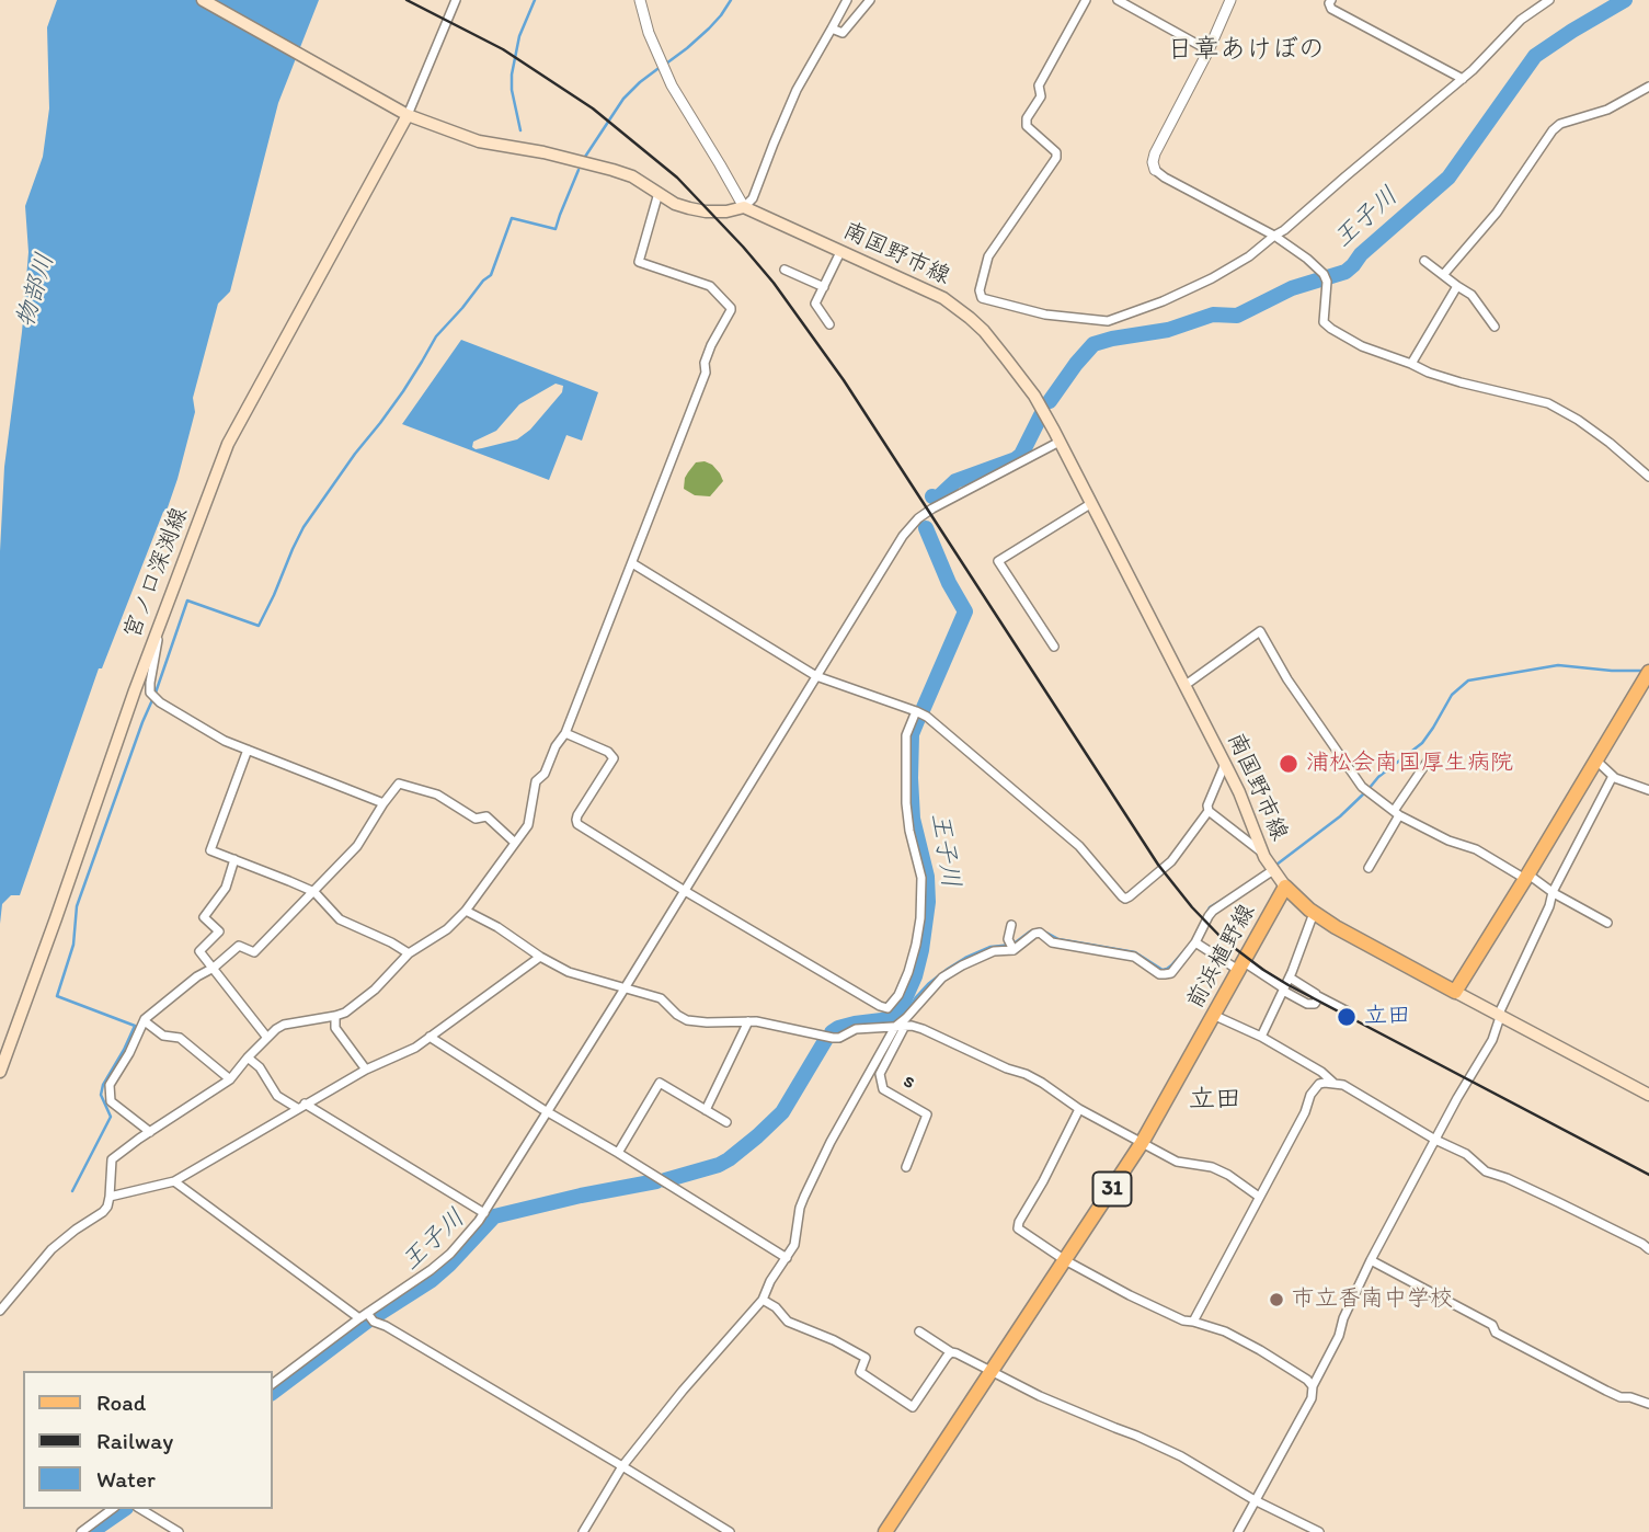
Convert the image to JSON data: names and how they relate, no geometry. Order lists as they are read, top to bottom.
{
  "streets": {
    "main road": [
      "南国野市線",
      "宮ノ口深渕線",
      "前浜植野線",
      "31"
    ],
    "street": ["s"]
  },
  "crossings": [
    ["南国野市線", "前浜植野線"]
  ],
  "districts": ["日章あけぼの", "立田"],
  "water": ["王子川", "物部川"],
  "places": ["浦松会南国厚生病院", "立田", "市立香南中学校"],
  "legend": ["Road", "Railway", "Water"]
}
